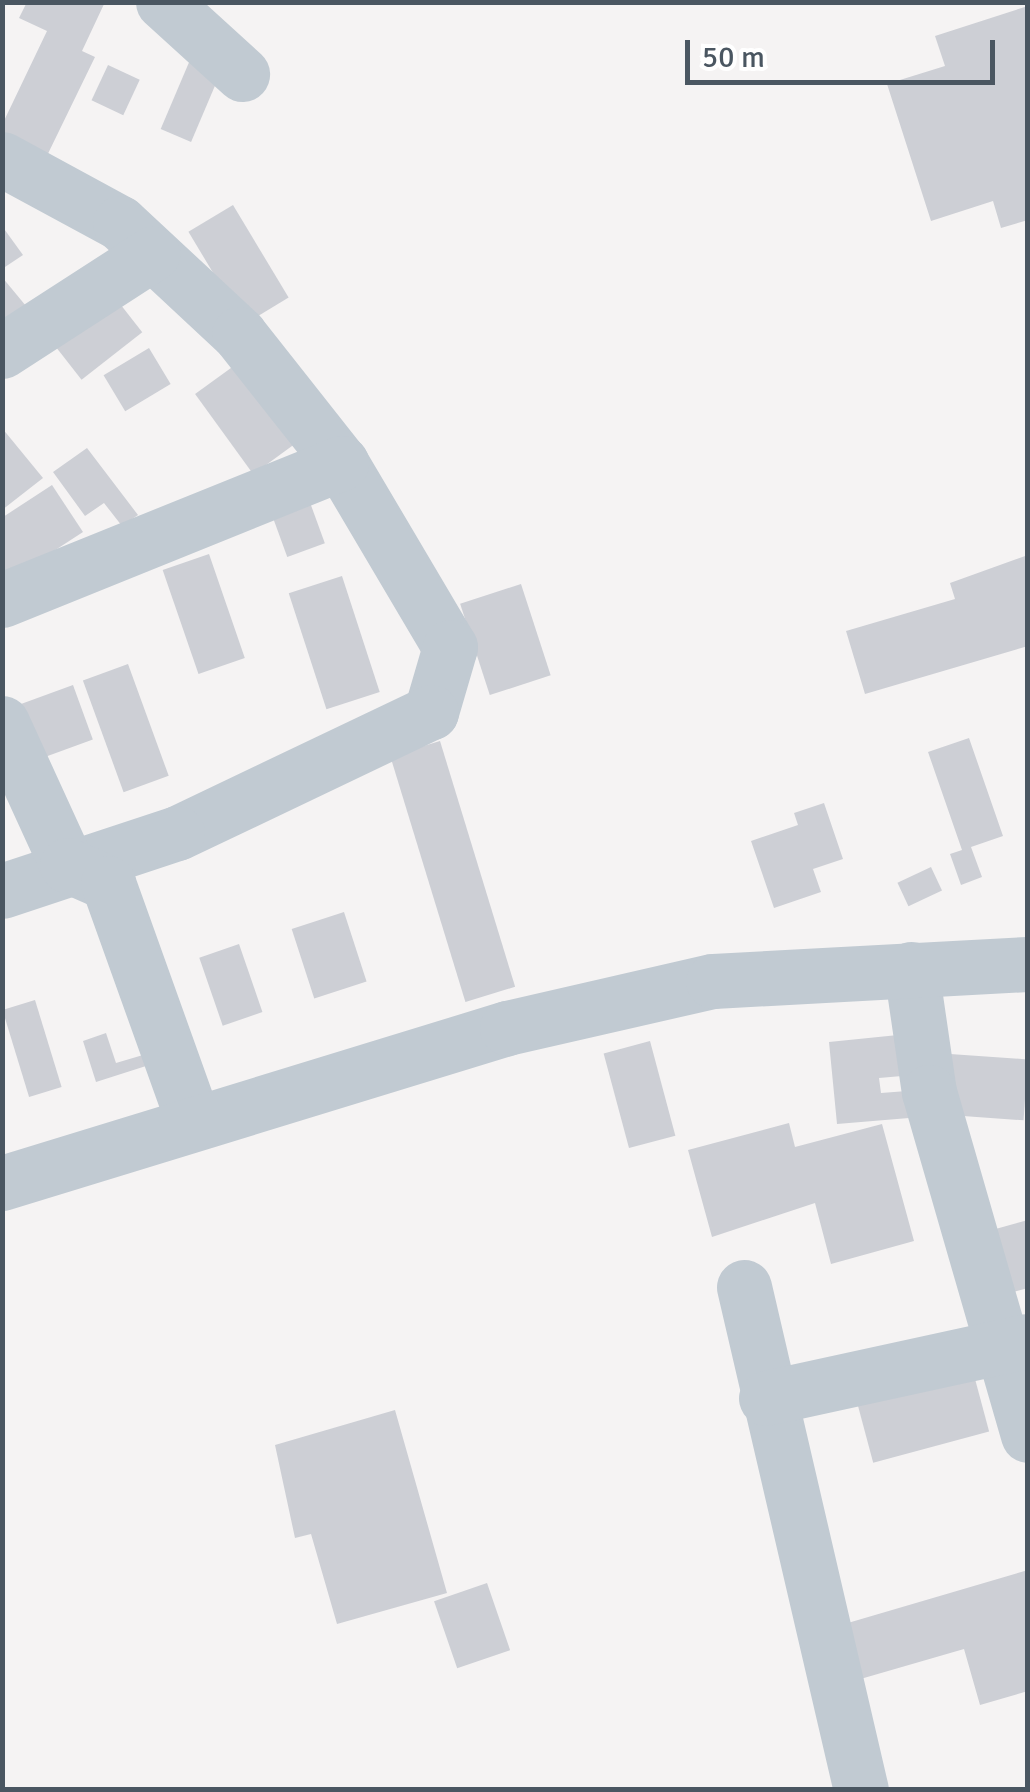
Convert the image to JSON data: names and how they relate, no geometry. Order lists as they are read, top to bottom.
{
  "scale_bar": "50 m"
}
